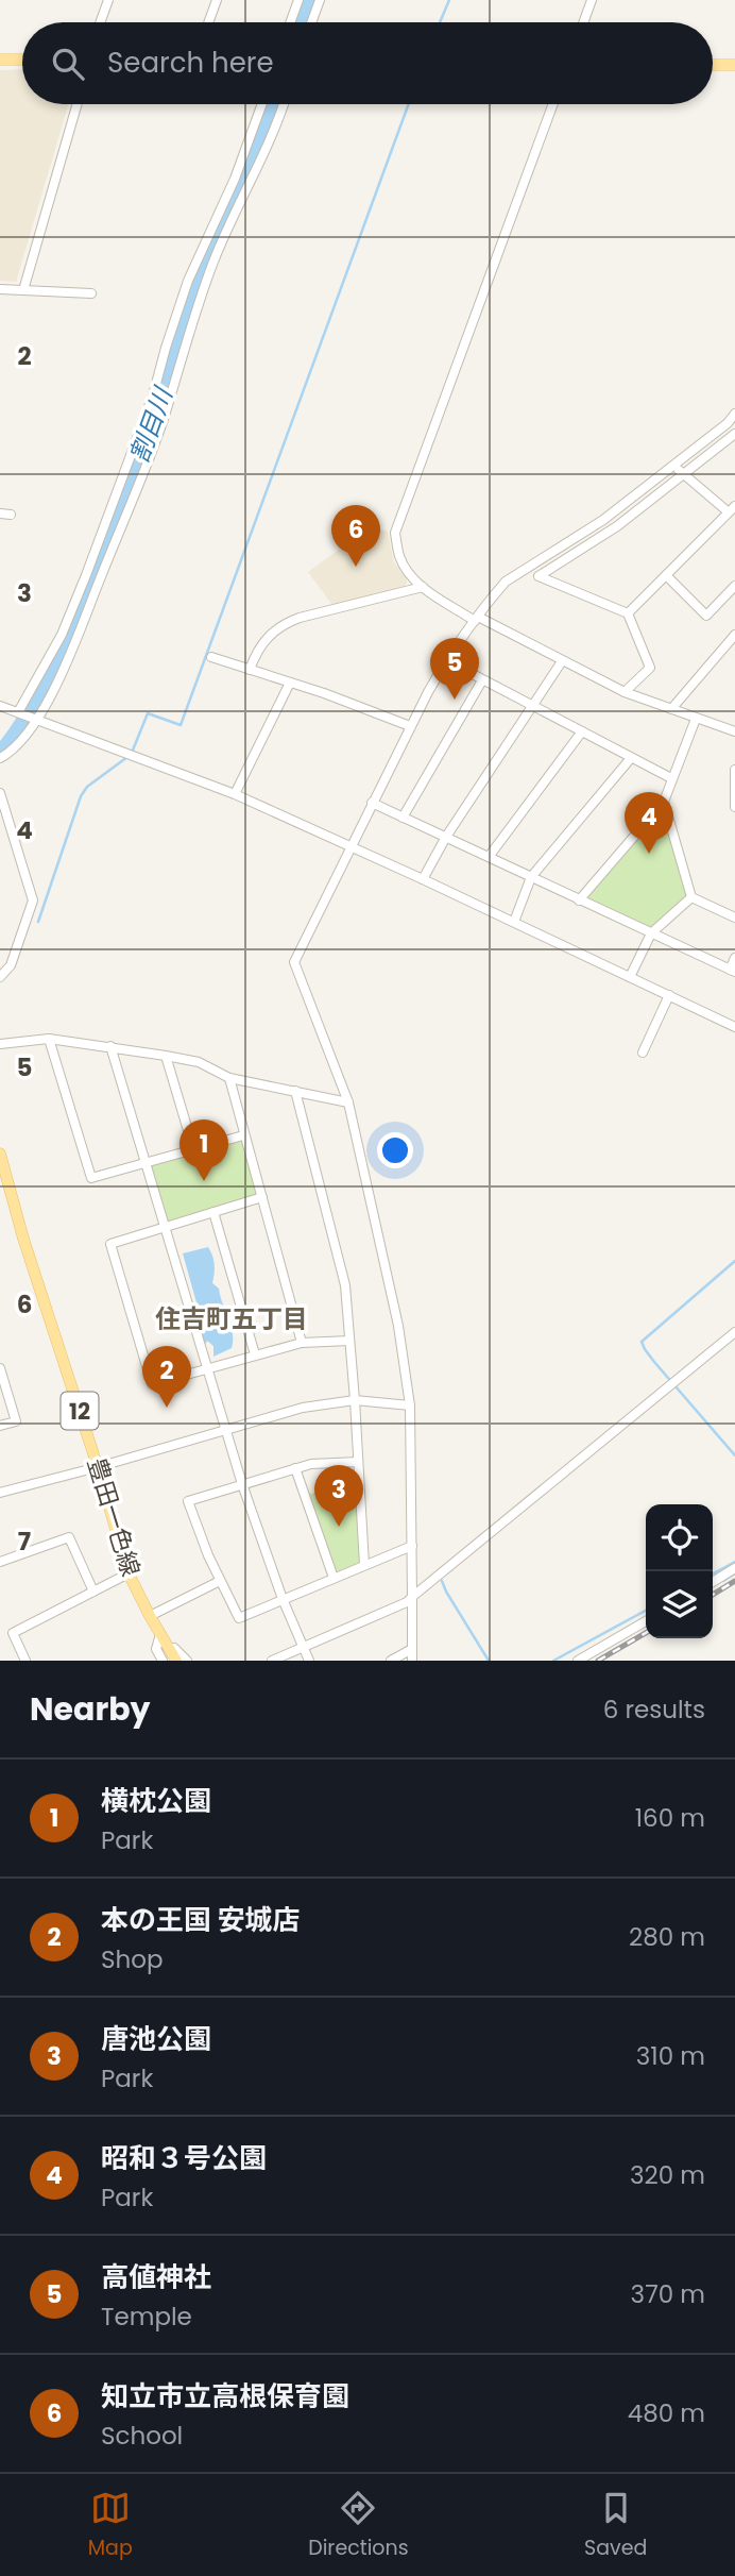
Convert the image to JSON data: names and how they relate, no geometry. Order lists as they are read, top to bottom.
{
  "streets": {
    "main road": ["12", "豊田一色線"]
  },
  "districts": ["住吉町五丁目"],
  "water": ["割目川"],
  "page": {
    "search": "Search here",
    "pins": [
      "6",
      "5",
      "4",
      "1",
      "2",
      "3"
    ],
    "heading": ["Nearby", "6 results"],
    "list": [
      {
        "mark": "1",
        "name": "横枕公園",
        "note": "Park",
        "value": "160 m"
      },
      {
        "mark": "2",
        "name": "本の王国 安城店",
        "note": "Shop",
        "value": "280 m"
      },
      {
        "mark": "3",
        "name": "唐池公園",
        "note": "Park",
        "value": "310 m"
      },
      {
        "mark": "4",
        "name": "昭和３号公園",
        "note": "Park",
        "value": "320 m"
      },
      {
        "mark": "5",
        "name": "高値神社",
        "note": "Temple",
        "value": "370 m"
      },
      {
        "mark": "6",
        "name": "知立市立高根保育園",
        "note": "School",
        "value": "480 m"
      }
    ],
    "nav": ["Map", "Directions", "Saved"]
  },
  "grid": {
    "rows": [
      "2",
      "3",
      "4",
      "5",
      "6",
      "7"
    ]
  }
}
